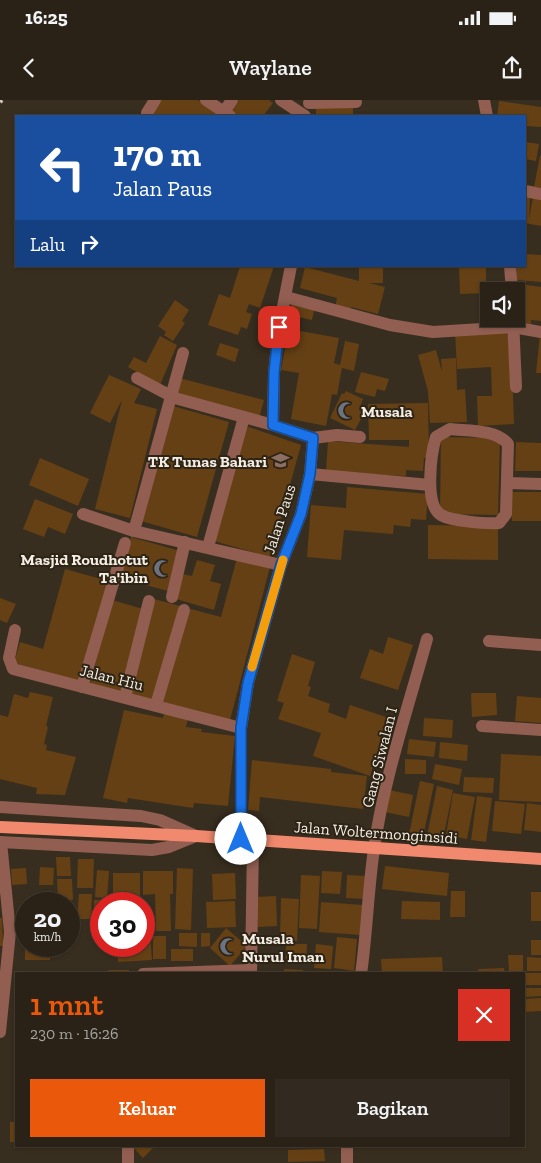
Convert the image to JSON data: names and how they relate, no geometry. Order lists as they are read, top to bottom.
{
  "streets": {
    "main road": ["Jalan Woltermonginsidi"],
    "street": ["Jalan Paus", "Jalan Hiu", "Gang Siwalan I"]
  },
  "crossings": [
    ["Jalan Paus", "Jalan Hiu"],
    ["Jalan Paus", "Jalan Woltermonginsidi"],
    ["Gang Siwalan I", "Jalan Woltermonginsidi"]
  ],
  "places": {
    "mosque": ["Musala", "Masjid Roudhotut Ta'ibin", "Musala Nurul Iman"],
    "school or university": ["TK Tunas Bahari"]
  },
  "page": {
    "status": "16:25",
    "header": "Waylane",
    "turn": ["170 m", "Jalan Paus"],
    "then": "Lalu",
    "speed": "20 km/h",
    "limit": "30",
    "heading": ["1 mnt", "230 m · 16:26"],
    "buttons": ["Keluar", "Bagikan"]
  }
}
